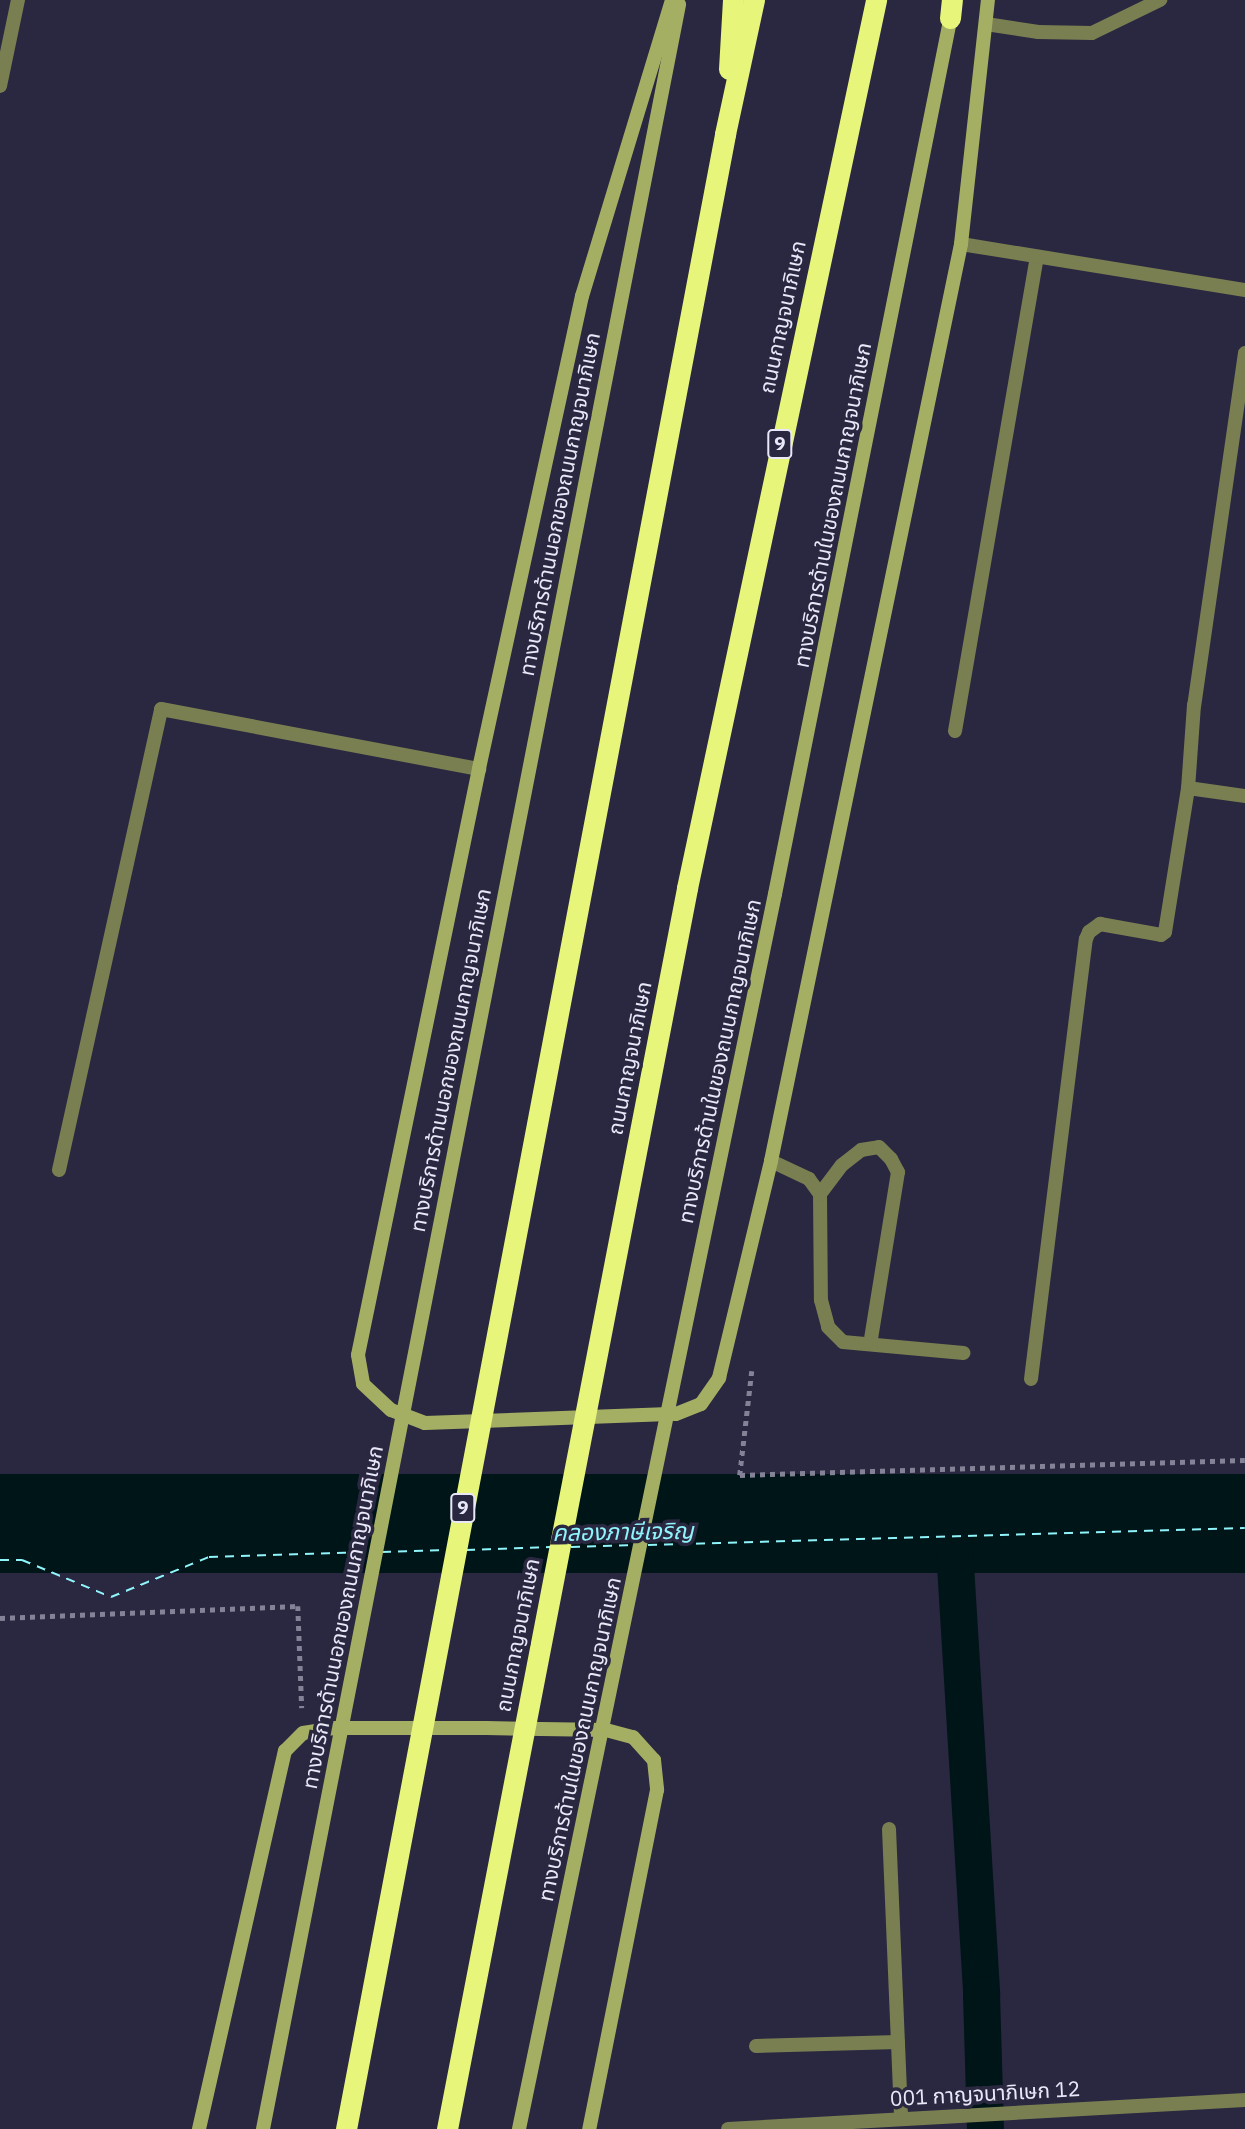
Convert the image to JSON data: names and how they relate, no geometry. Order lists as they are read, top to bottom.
{
  "streets": {
    "highway": ["ถนนกาญจนาภิเษก", "9"],
    "main road": ["ทางบริการด้านนอกของถนนกาญจนาภิเษก", "ทางบริการด้านในของถนนกาญจนาภิเษก"],
    "street": ["001 กาญจนาภิเษก 12"]
  },
  "water": ["คลองภาษีเจริญ"]
}
